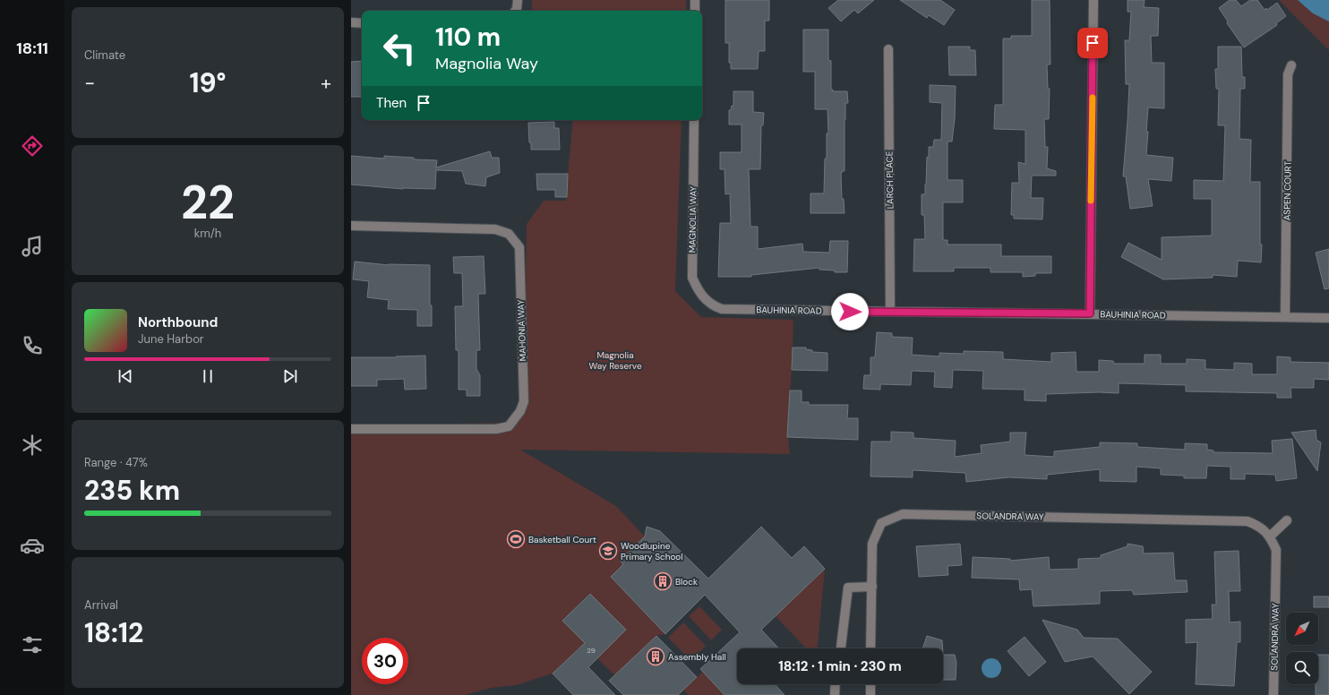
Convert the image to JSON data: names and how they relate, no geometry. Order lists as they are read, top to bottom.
{
  "streets": {
    "street": [
      "LARCH PLACE",
      "ASPEN COURT",
      "MAGNOLIA WAY",
      "BAUHINIA ROAD",
      "MAHONIA WAY",
      "SOLANDRA WAY"
    ]
  },
  "crossings": [
    ["LARCH PLACE", "BAUHINIA ROAD"],
    ["ASPEN COURT", "BAUHINIA ROAD"],
    ["MAGNOLIA WAY", "BAUHINIA ROAD"]
  ],
  "parks": ["Magnolia Way Reserve"],
  "places": {
    "sports": ["Basketball Court"],
    "school or university": ["Woodlupine Primary School"],
    "building": ["Block", "Assembly Hall"]
  },
  "house_numbers": ["29"],
  "north": "bottom left",
  "page": {
    "tabs": "18:11",
    "tile": [
      "Climate",
      ["22", "km/h"],
      ["Range · 47%", "235 km"],
      ["Arrival", "18:12"]
    ],
    "turn": ["110 m", "Magnolia Way"],
    "heat": ["−", "19°", "+"],
    "then": "Then",
    "song": ["Northbound", "June Harbor"],
    "limit": "30",
    "trip": "18:12 · 1 min · 230 m"
  }
}
